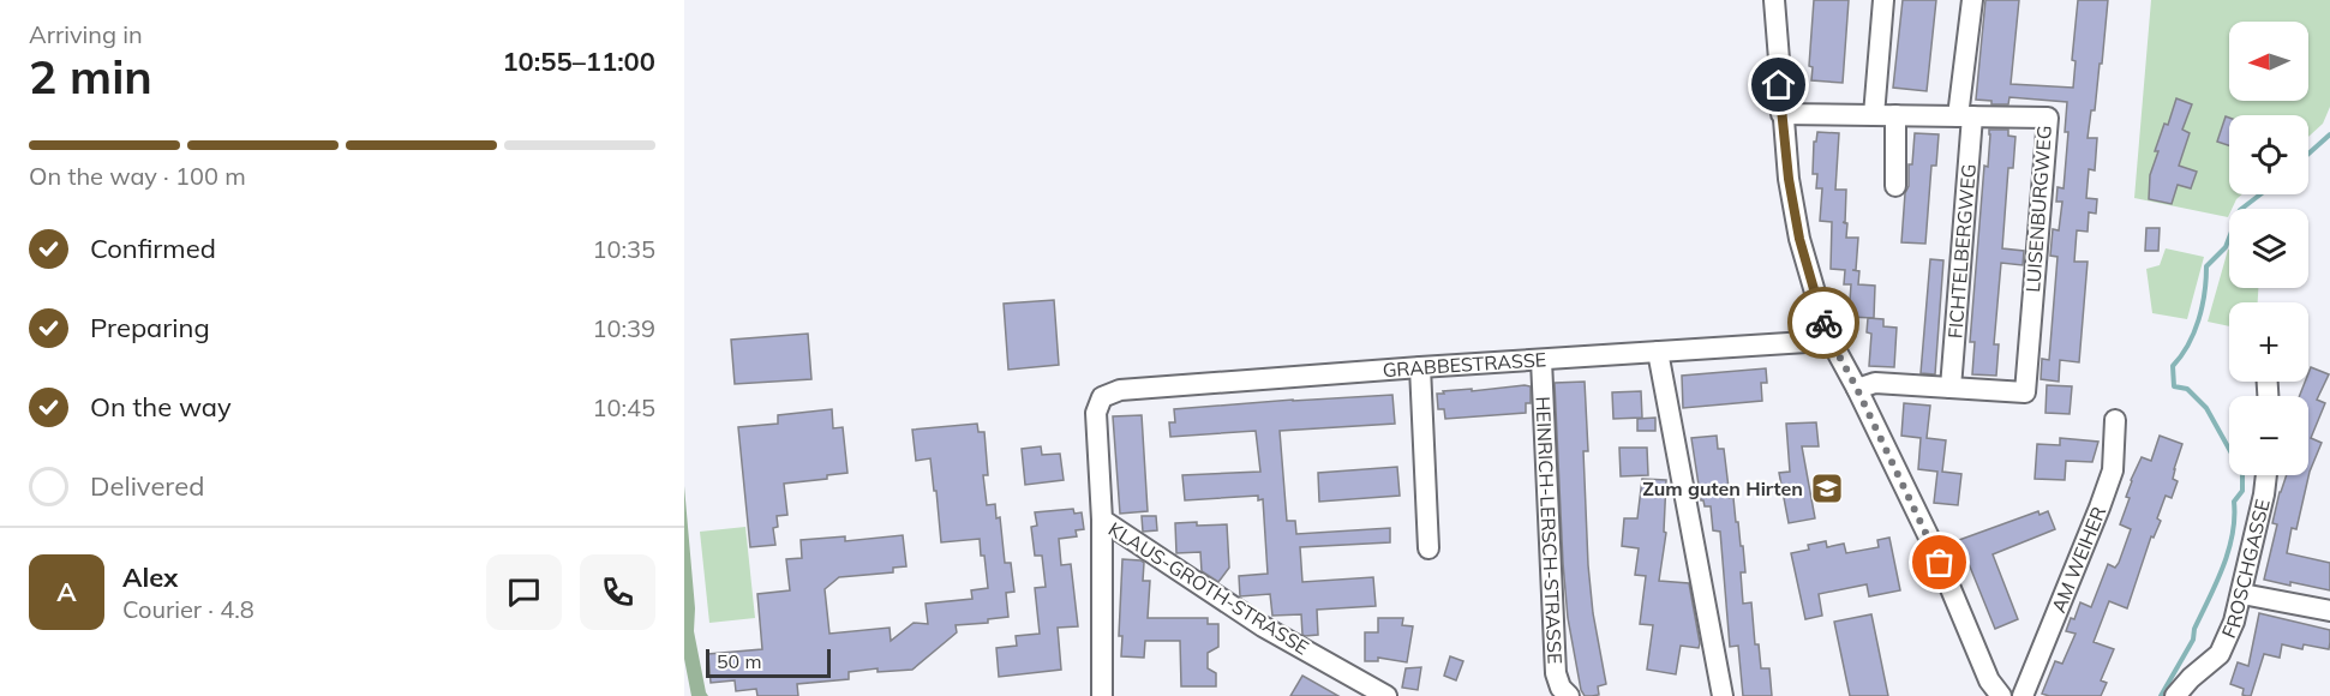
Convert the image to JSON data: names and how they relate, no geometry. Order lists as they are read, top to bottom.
{
  "streets": {
    "street": [
      "LUISENBURGWEG",
      "FICHTELBERGWEG",
      "GRABBESTRASSE",
      "HEINRICH-LERSCH-STRASSE",
      "AM WEIHER",
      "FROSCHGASSE",
      "KLAUS-GROTH-STRASSE"
    ]
  },
  "crossings": [
    ["LUISENBURGWEG", "FICHTELBERGWEG"],
    ["GRABBESTRASSE", "HEINRICH-LERSCH-STRASSE"],
    ["GRABBESTRASSE", "KLAUS-GROTH-STRASSE"]
  ],
  "places": {
    "school or university": ["Zum guten Hirten"]
  },
  "scale_bar": "50 m",
  "north": "left",
  "page": {
    "heading": ["2 min", "Arriving in", "10:55–11:00"],
    "panel": ["Alex", "Courier · 4.8"],
    "map_buttons": ["+", "−"],
    "bar": "On the way · 100 m",
    "list": [
      ["Confirmed", "10:35"],
      ["Preparing", "10:39"],
      ["On the way", "10:45"],
      "Delivered"
    ],
    "round": "A",
    "scale": "50 m"
  }
}
